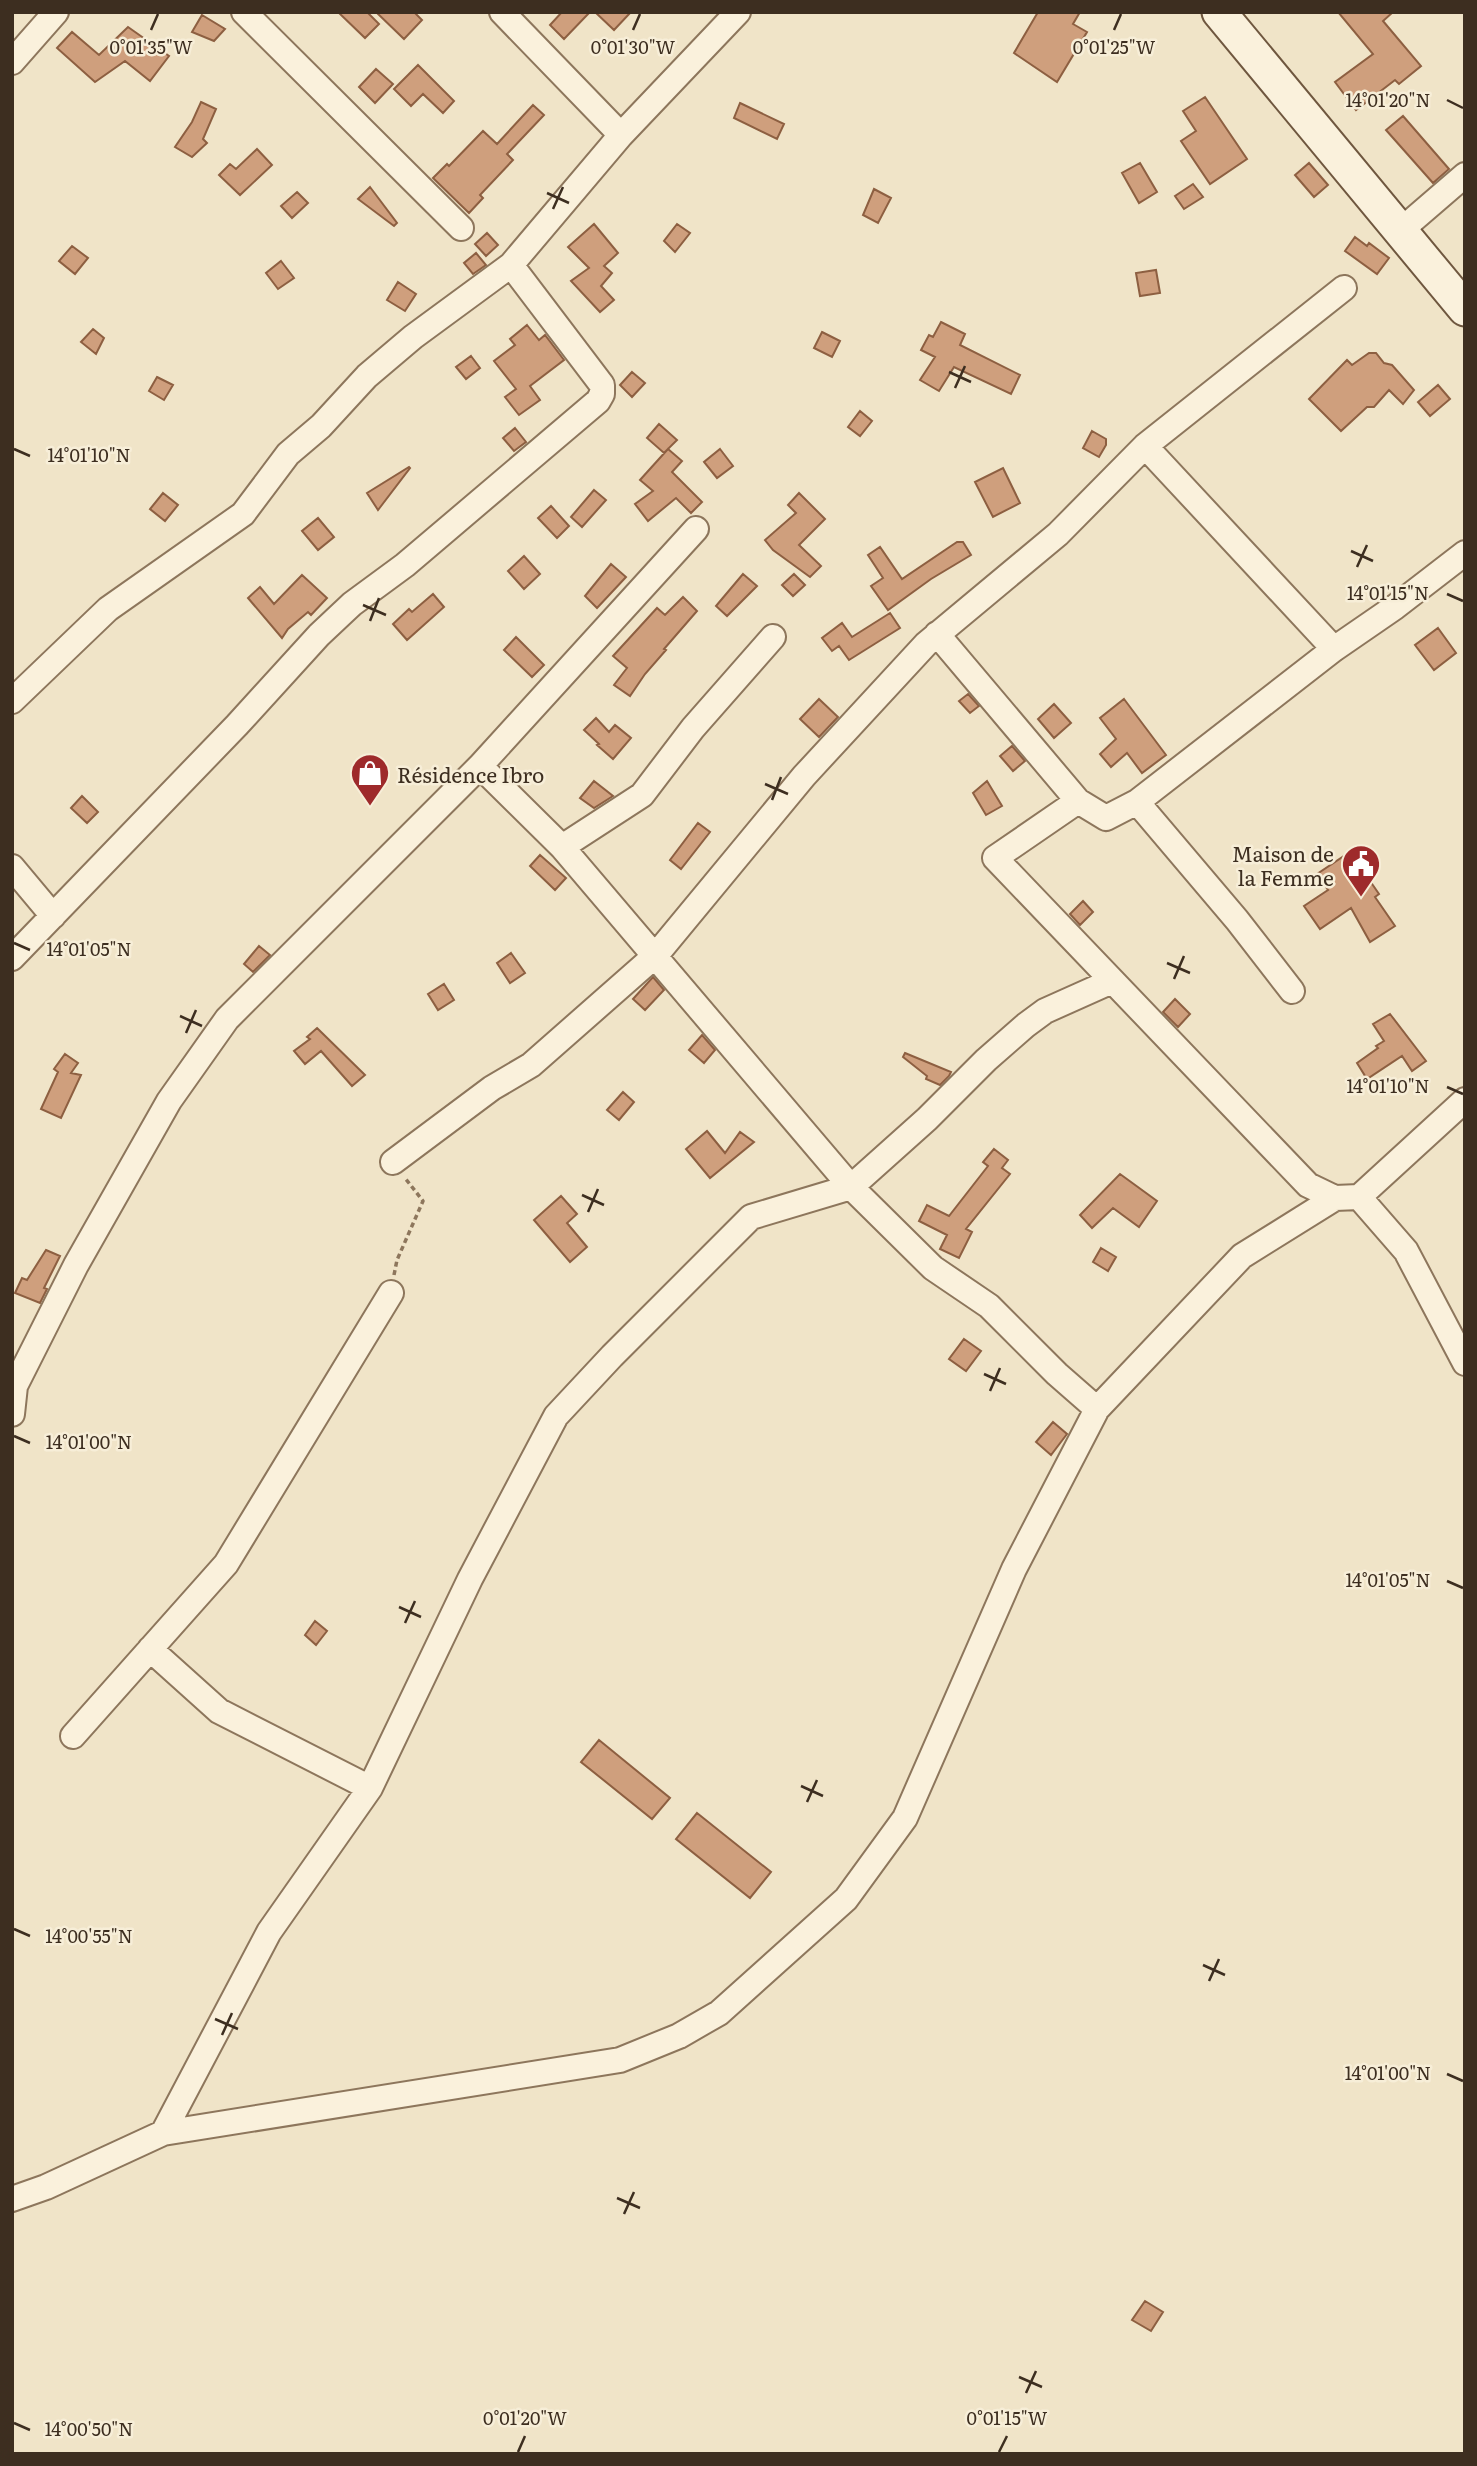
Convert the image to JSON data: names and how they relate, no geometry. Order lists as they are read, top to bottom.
{
  "places": {
    "shop": ["Résidence Ibro"],
    "public building": ["Maison de la Femme"]
  },
  "coordinates": [
    "0°01'25\"W",
    "0°01'35\"W",
    "0°01'30\"W",
    "14°01'20\"N",
    "14°01'10\"N",
    "14°01'15\"N",
    "14°01'05\"N",
    "14°01'00\"N",
    "14°00'55\"N",
    "0°01'20\"W",
    "0°01'15\"W",
    "14°00'50\"N"
  ]
}
